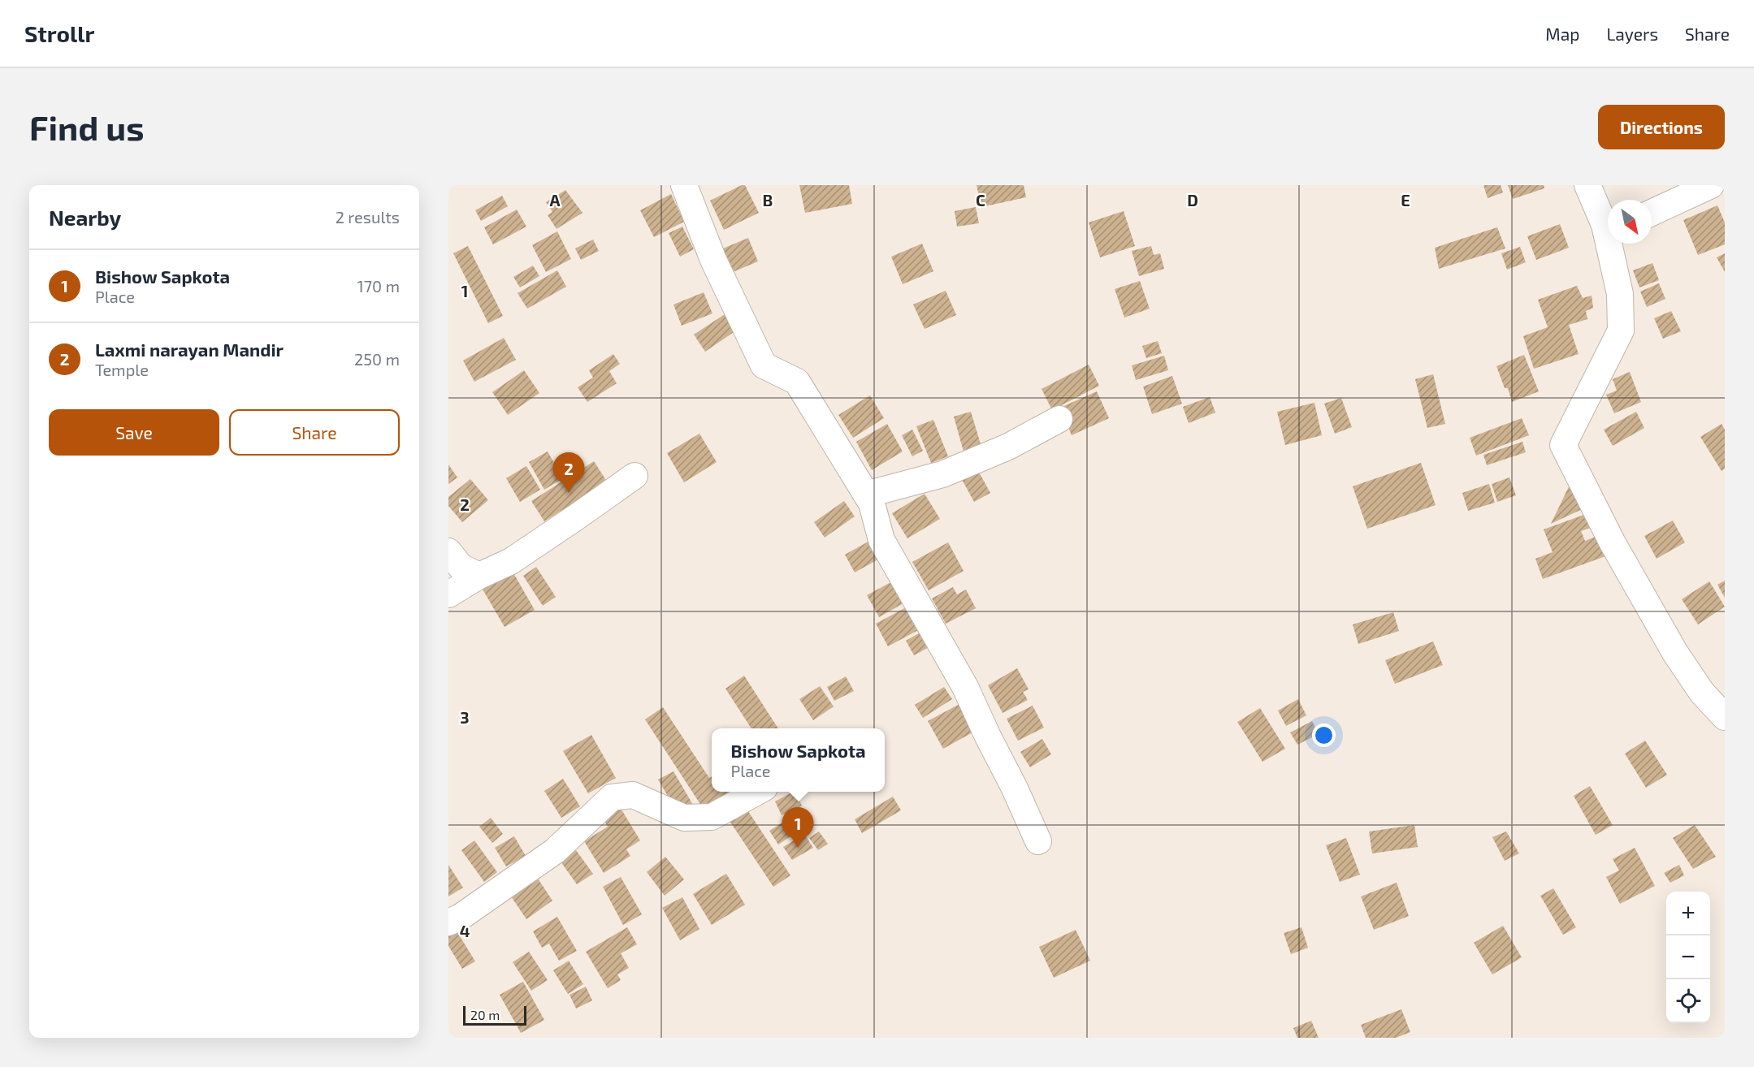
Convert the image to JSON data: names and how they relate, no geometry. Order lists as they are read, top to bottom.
{
  "scale_bar": "20 m",
  "north": "bottom right",
  "page": {
    "header": "Strollr",
    "nav": ["Map", "Layers", "Share"],
    "buttons": [
      "Directions",
      ["Save", "Share"]
    ],
    "title": "Find us",
    "heading": ["Nearby", "2 results"],
    "list": [
      {
        "mark": "1",
        "name": "Bishow Sapkota",
        "note": "Place",
        "value": "170 m"
      },
      {
        "mark": "2",
        "name": "Laxmi narayan Mandir",
        "note": "Temple",
        "value": "250 m"
      }
    ],
    "pins": ["2", "1"],
    "popup": ["Bishow Sapkota", "Place"],
    "map_buttons": ["+", "−"],
    "scale": "20 m"
  },
  "grid": {
    "columns": [
      "A",
      "B",
      "C",
      "D",
      "E"
    ],
    "rows": [
      "1",
      "2",
      "3",
      "4"
    ]
  }
}
